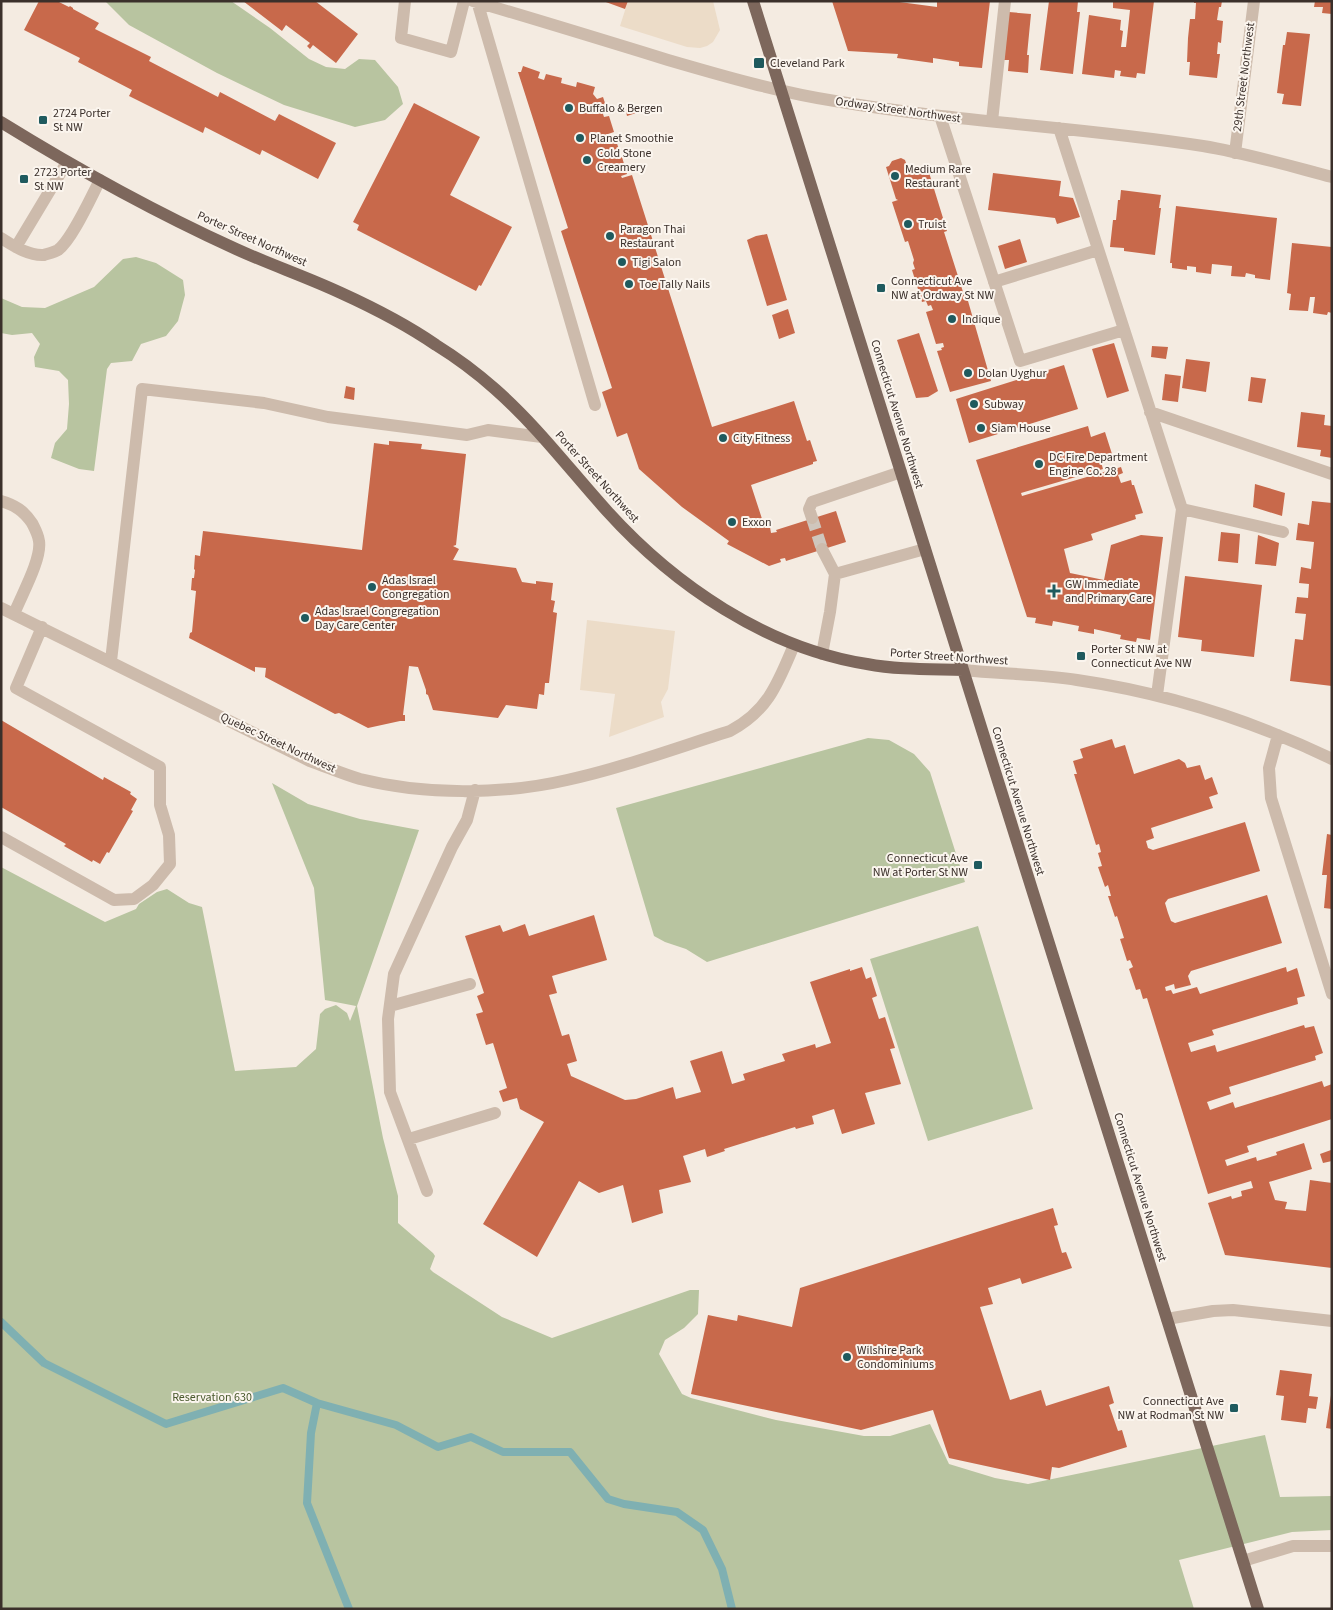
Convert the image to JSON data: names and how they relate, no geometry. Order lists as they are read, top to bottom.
{
  "streets": {
    "main road": ["Porter Street Northwest", "Connecticut Avenue Northwest"],
    "street": ["29th Street Northwest", "Ordway Street Northwest", "Quebec Street Northwest"]
  },
  "crossings": [
    ["29th Street Northwest", "Ordway Street Northwest"],
    ["Ordway Street Northwest", "Connecticut Avenue Northwest"],
    ["Porter Street Northwest", "Connecticut Avenue Northwest"],
    ["Porter Street Northwest", "Quebec Street Northwest"]
  ],
  "parks": ["Reservation 630"],
  "places": {
    "transit": [
      "Cleveland Park",
      "2724 Porter St NW",
      "2723 Porter St NW",
      "Connecticut Ave NW at Ordway St NW",
      "Porter St NW at Connecticut Ave NW",
      "Connecticut Ave NW at Porter St NW",
      "Connecticut Ave NW at Rodman St NW"
    ],
    "other": [
      "Buffalo & Bergen",
      "Planet Smoothie",
      "Cold Stone Creamery",
      "Medium Rare Restaurant",
      "Truist",
      "Paragon Thai Restaurant",
      "Tigi Salon",
      "Toe Tally Nails",
      "Indique",
      "Dolan Uyghur",
      "Subway",
      "Siam House",
      "City Fitness",
      "DC Fire Department Engine Co. 28",
      "Exxon",
      "Adas Israel Congregation",
      "Adas Israel Congregation Day Care Center",
      "Wilshire Park Condominiums"
    ],
    "health": ["GW Immediate and Primary Care"]
  }
}
